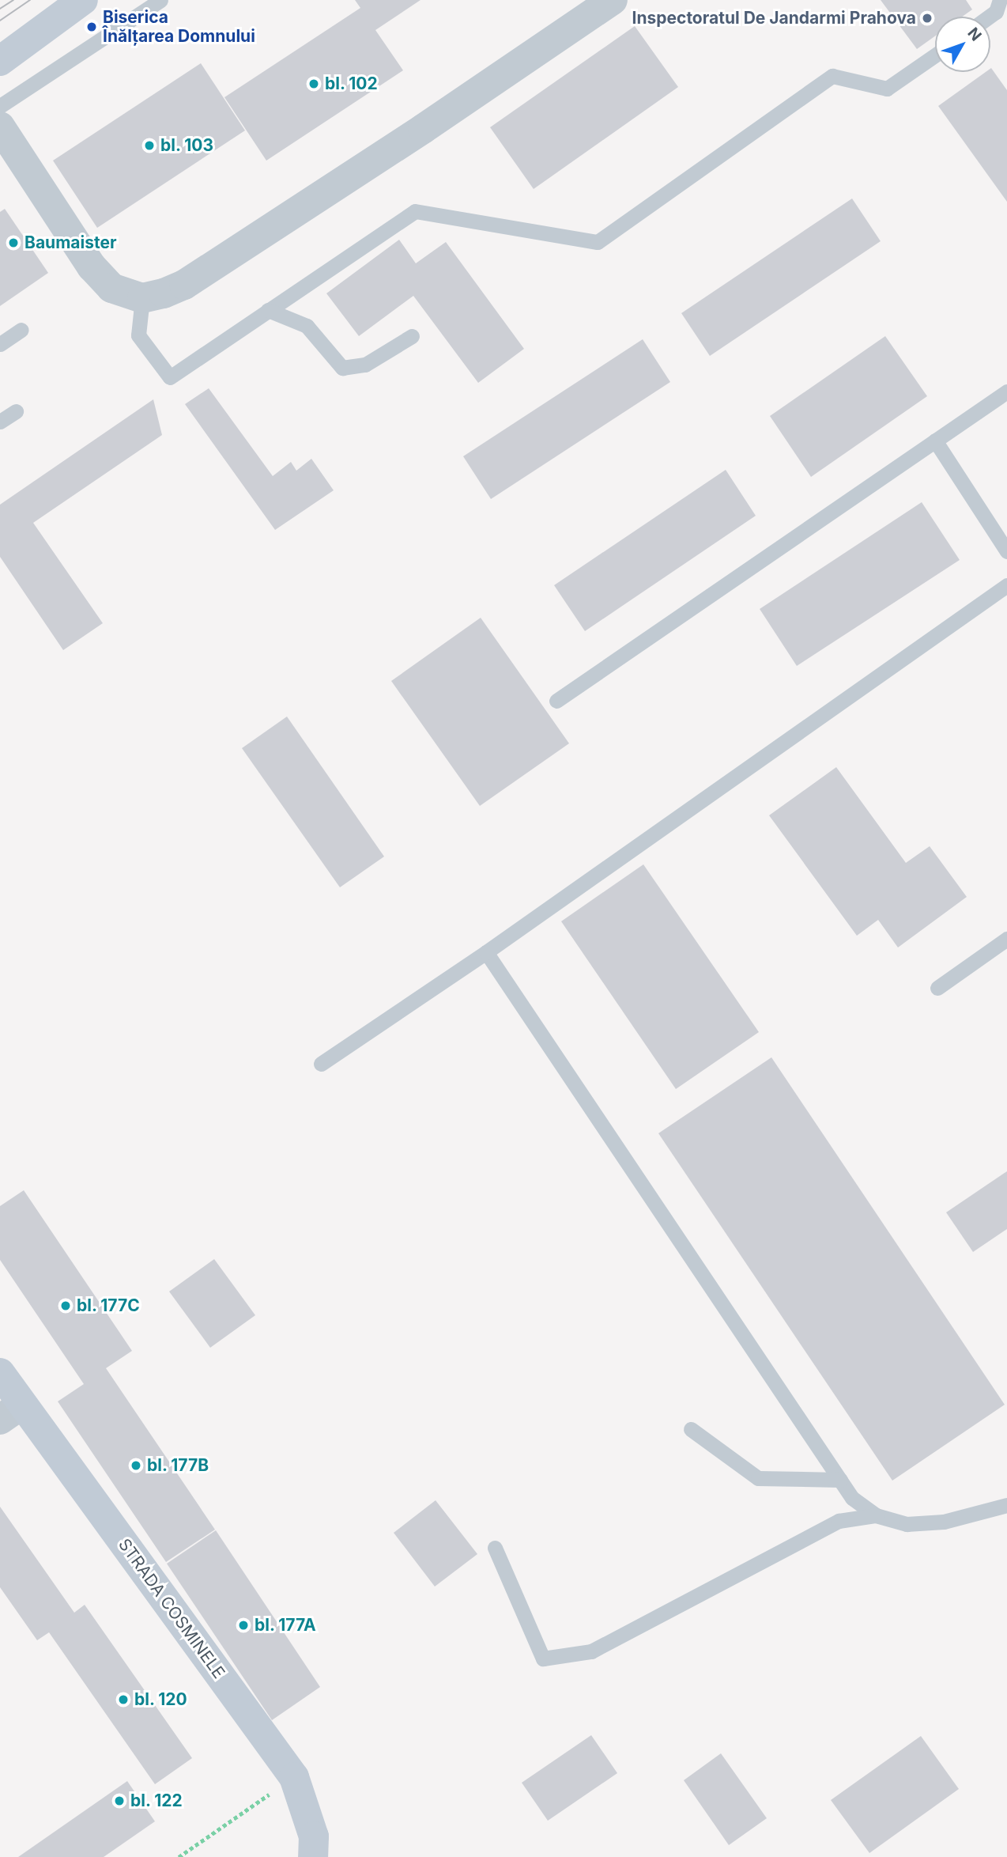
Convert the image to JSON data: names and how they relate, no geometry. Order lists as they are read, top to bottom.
{
  "streets": {
    "street": ["STRADA COSMINELE"]
  },
  "places": [
    "Inspectoratul De Jandarmi Prahova",
    "Biserica Înălțarea Domnului",
    "bl. 102",
    "bl. 103",
    "Baumaister",
    "bl. 177C",
    "bl. 177B",
    "bl. 177A",
    "bl. 120",
    "bl. 122"
  ],
  "north": "top right"
}
